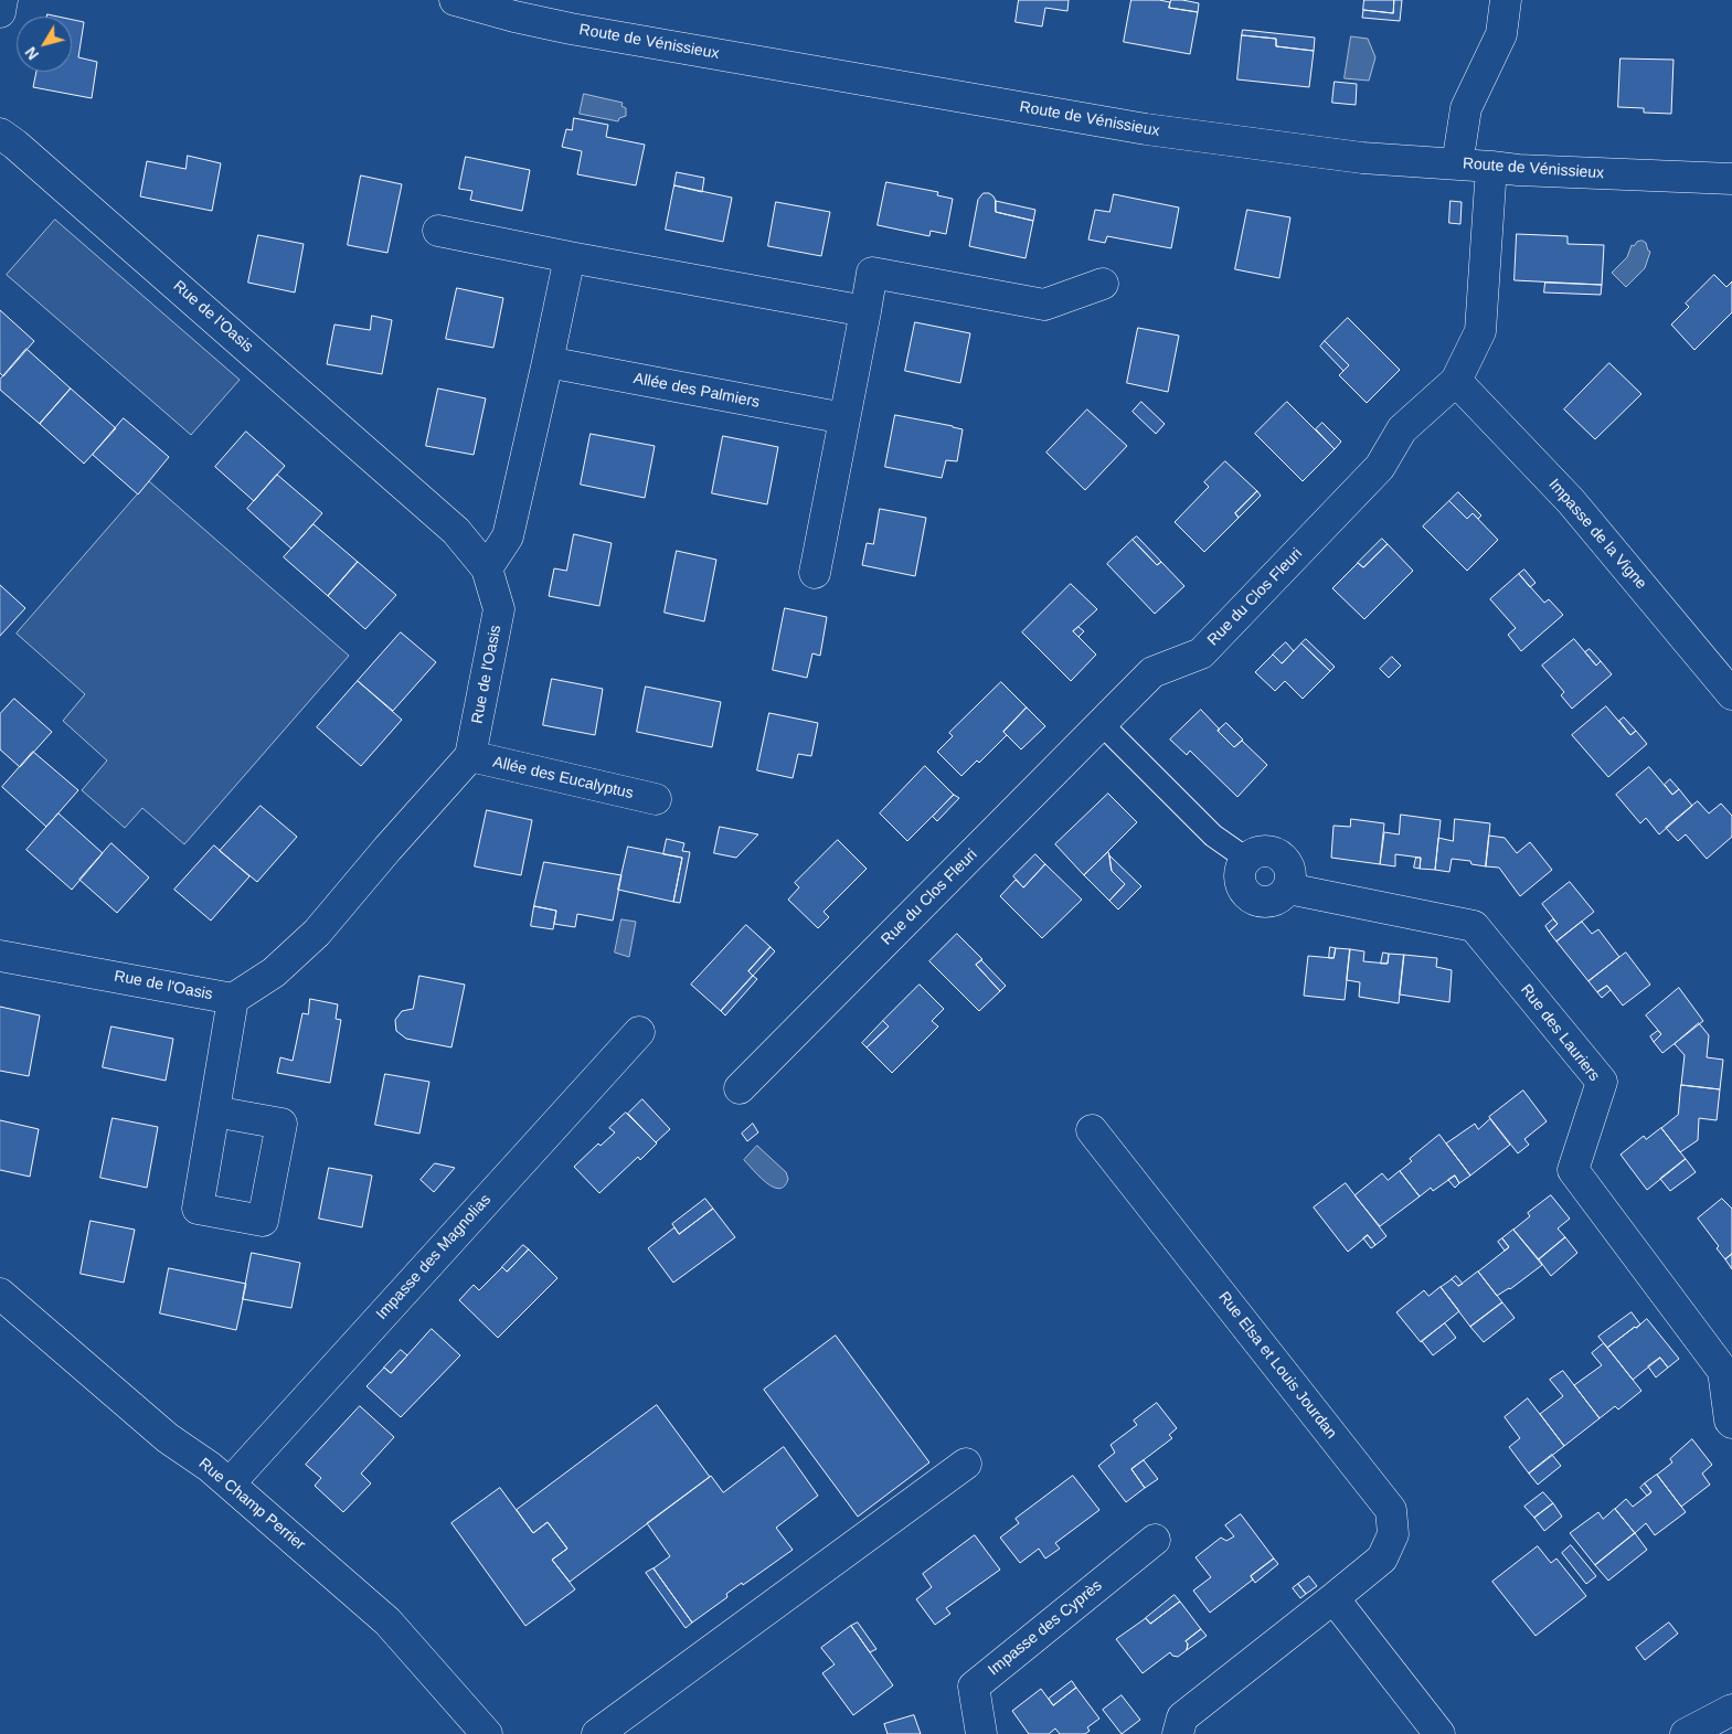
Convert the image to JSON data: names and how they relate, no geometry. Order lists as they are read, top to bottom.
{
  "streets": {
    "street": [
      "Route de Vénissieux",
      "Rue de l'Oasis",
      "Allée des Palmiers",
      "Impasse de la Vigne",
      "Rue du Clos Fleuri",
      "Allée des Eucalyptus",
      "Rue des Lauriers",
      "Impasse des Magnolias",
      "Rue Elsa et Louis Jourdan",
      "Rue Champ Perrier",
      "Impasse des Cyprès"
    ]
  },
  "crossings": [
    ["Route de Vénissieux", "Rue du Clos Fleuri"],
    ["Rue de l'Oasis", "Allée des Eucalyptus"],
    ["Impasse de la Vigne", "Rue du Clos Fleuri"],
    ["Impasse des Magnolias", "Rue Champ Perrier"]
  ],
  "north": "bottom left"
}
